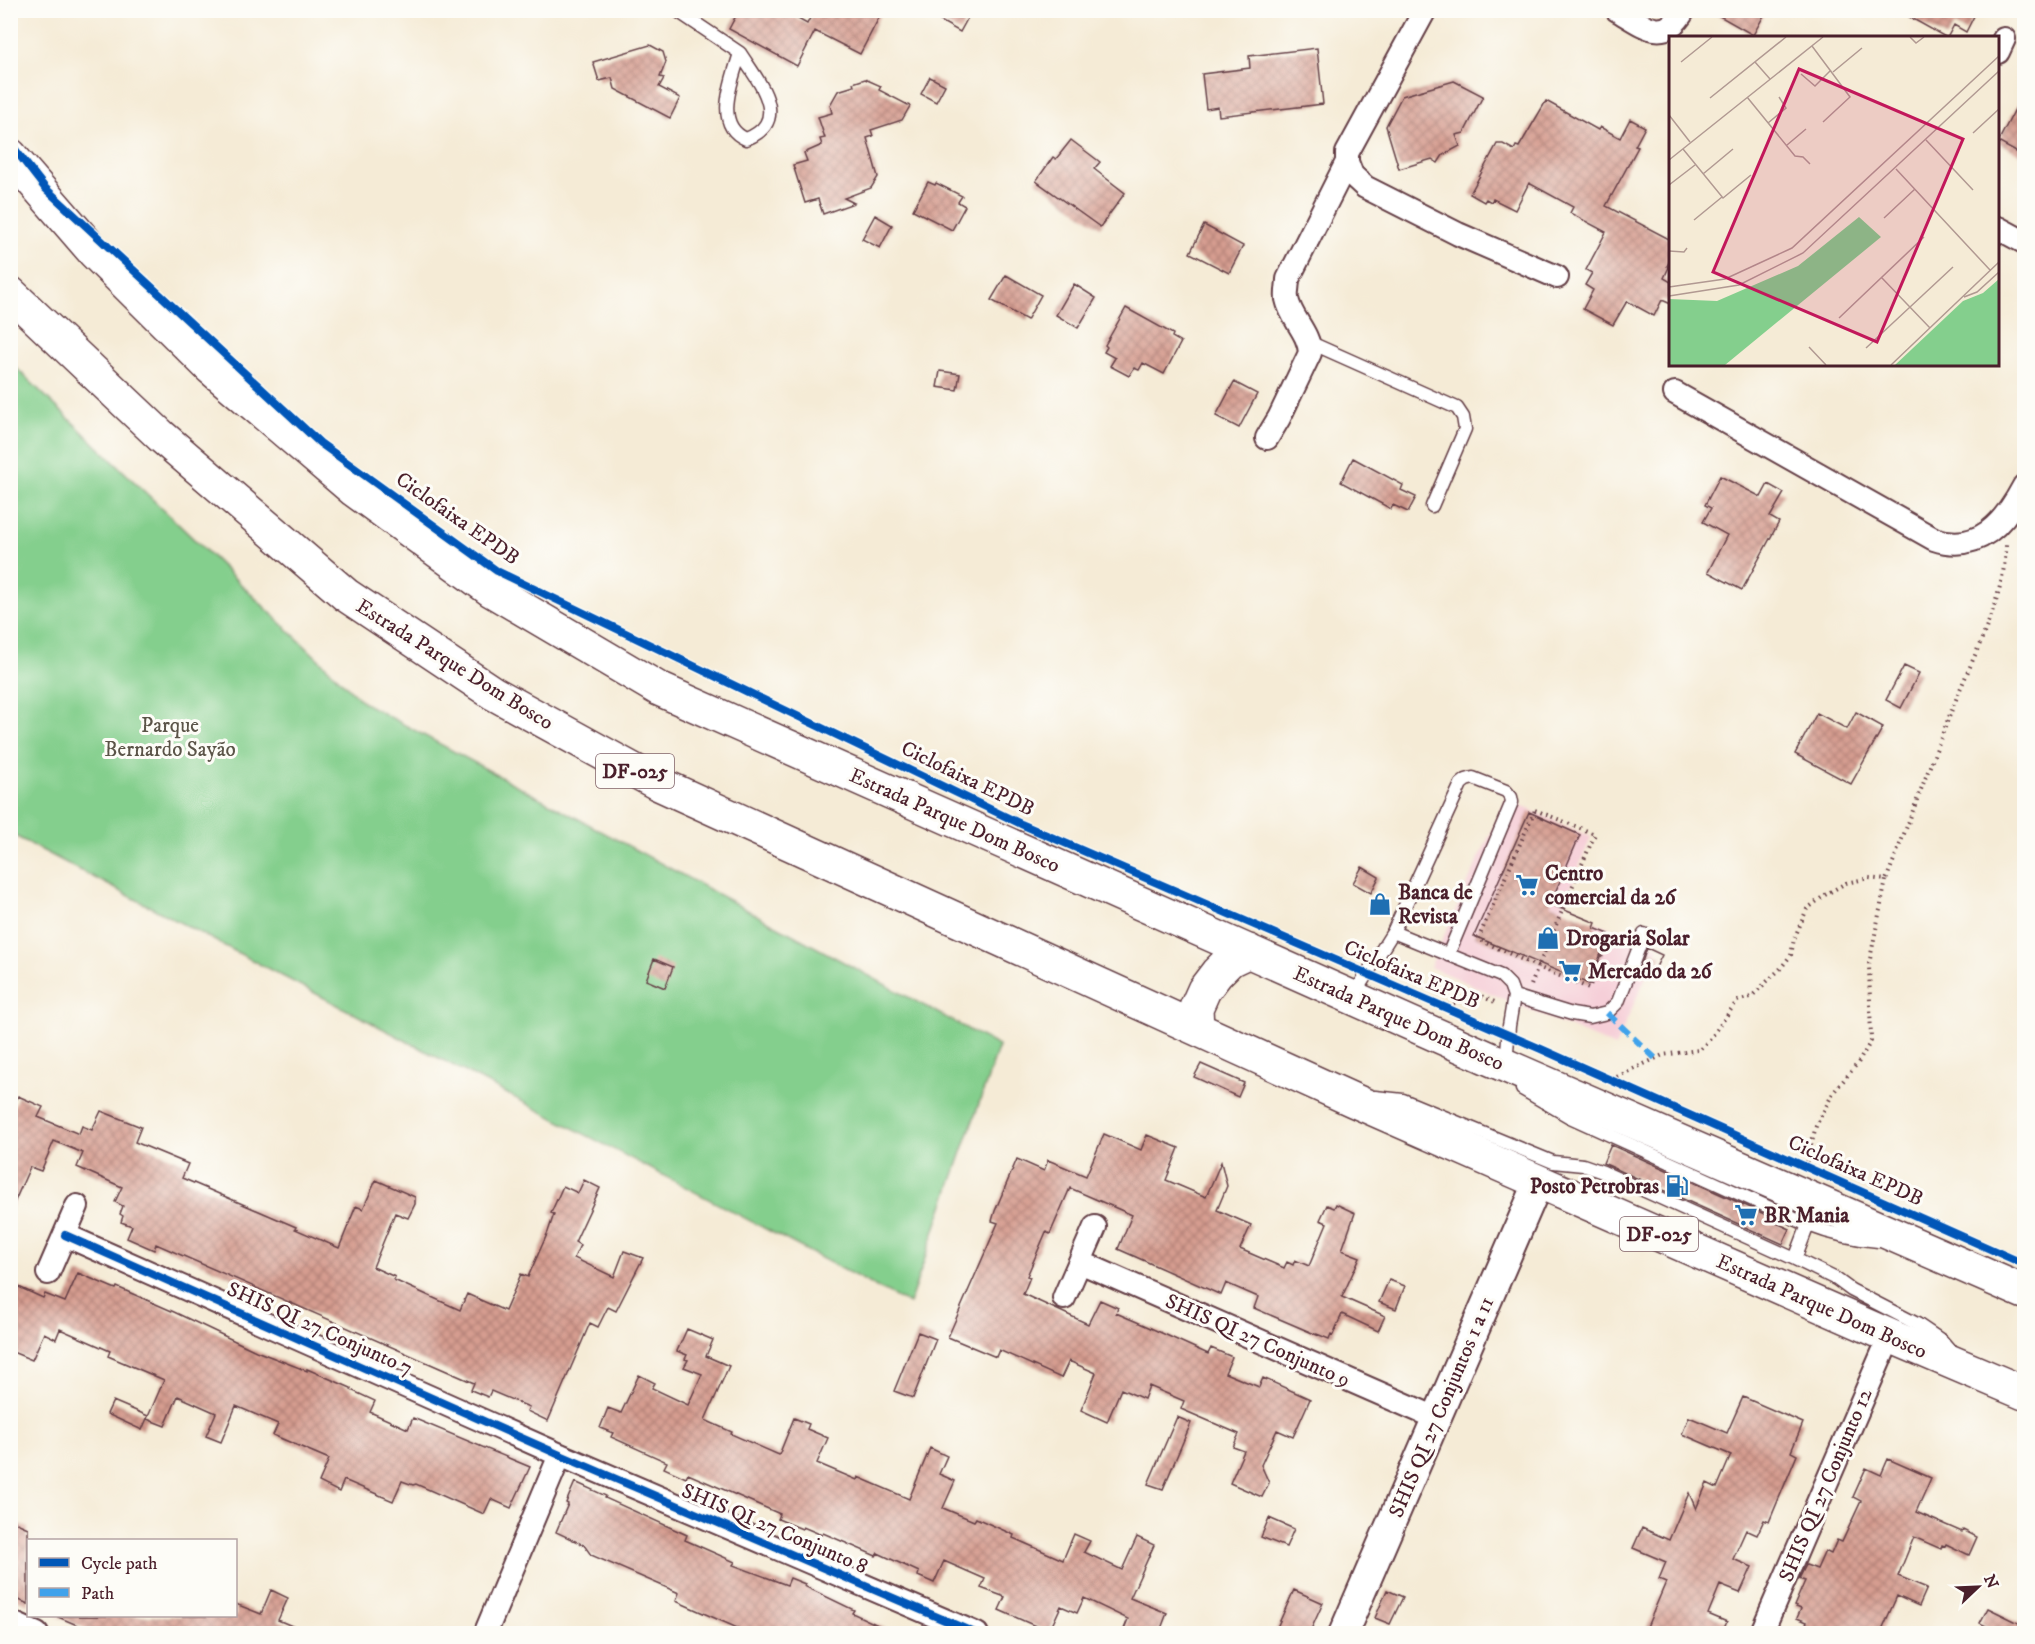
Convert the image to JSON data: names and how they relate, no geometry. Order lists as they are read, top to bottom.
{
  "streets": {
    "main road": ["Estrada Parque Dom Bosco", "DF-025"],
    "street": [
      "SHIS QI 27 Conjunto 7",
      "SHIS QI 27 Conjunto 9",
      "SHIS QI 27 Conjuntos 1 a 11",
      "SHIS QI 27 Conjunto 12",
      "SHIS QI 27 Conjunto 8"
    ],
    "cycle path": ["Ciclofaixa EPDB"]
  },
  "crossings": [
    ["Estrada Parque Dom Bosco", "SHIS QI 27 Conjuntos 1 a 11"],
    ["Estrada Parque Dom Bosco", "SHIS QI 27 Conjunto 12"],
    ["SHIS QI 27 Conjunto 7", "SHIS QI 27 Conjunto 8"],
    ["SHIS QI 27 Conjunto 9", "SHIS QI 27 Conjuntos 1 a 11"]
  ],
  "parks": ["Parque Bernardo Sayão"],
  "places": {
    "supermarket": ["Centro comercial da 26", "Mercado da 26", "BR Mania"],
    "shop": ["Banca de Revista", "Drogaria Solar"],
    "fuel station": ["Posto Petrobras"]
  },
  "legend": ["Cycle path", "Path"],
  "north": "top right"
}
